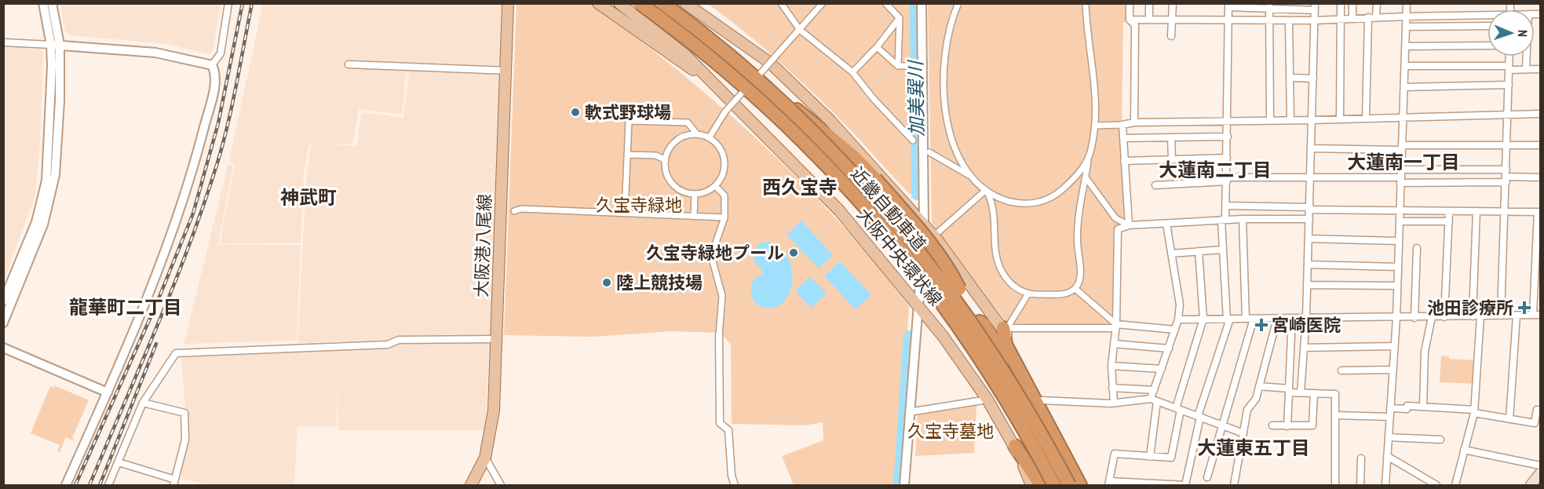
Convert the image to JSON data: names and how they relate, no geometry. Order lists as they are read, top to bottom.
{
  "streets": {
    "highway": ["近畿自動車道"],
    "main road": ["大阪港八尾線", "大阪中央環状線"]
  },
  "districts": [
    "大蓮南一丁目",
    "大蓮南二丁目",
    "西久宝寺",
    "神武町",
    "龍華町二丁目",
    "大蓮東五丁目"
  ],
  "water": ["加美巽川"],
  "parks": ["久宝寺緑地", "久宝寺墓地"],
  "places": {
    "other": ["軟式野球場", "久宝寺緑地プール", "陸上競技場"],
    "health": ["池田診療所", "宮崎医院"]
  },
  "north": "right"
}
